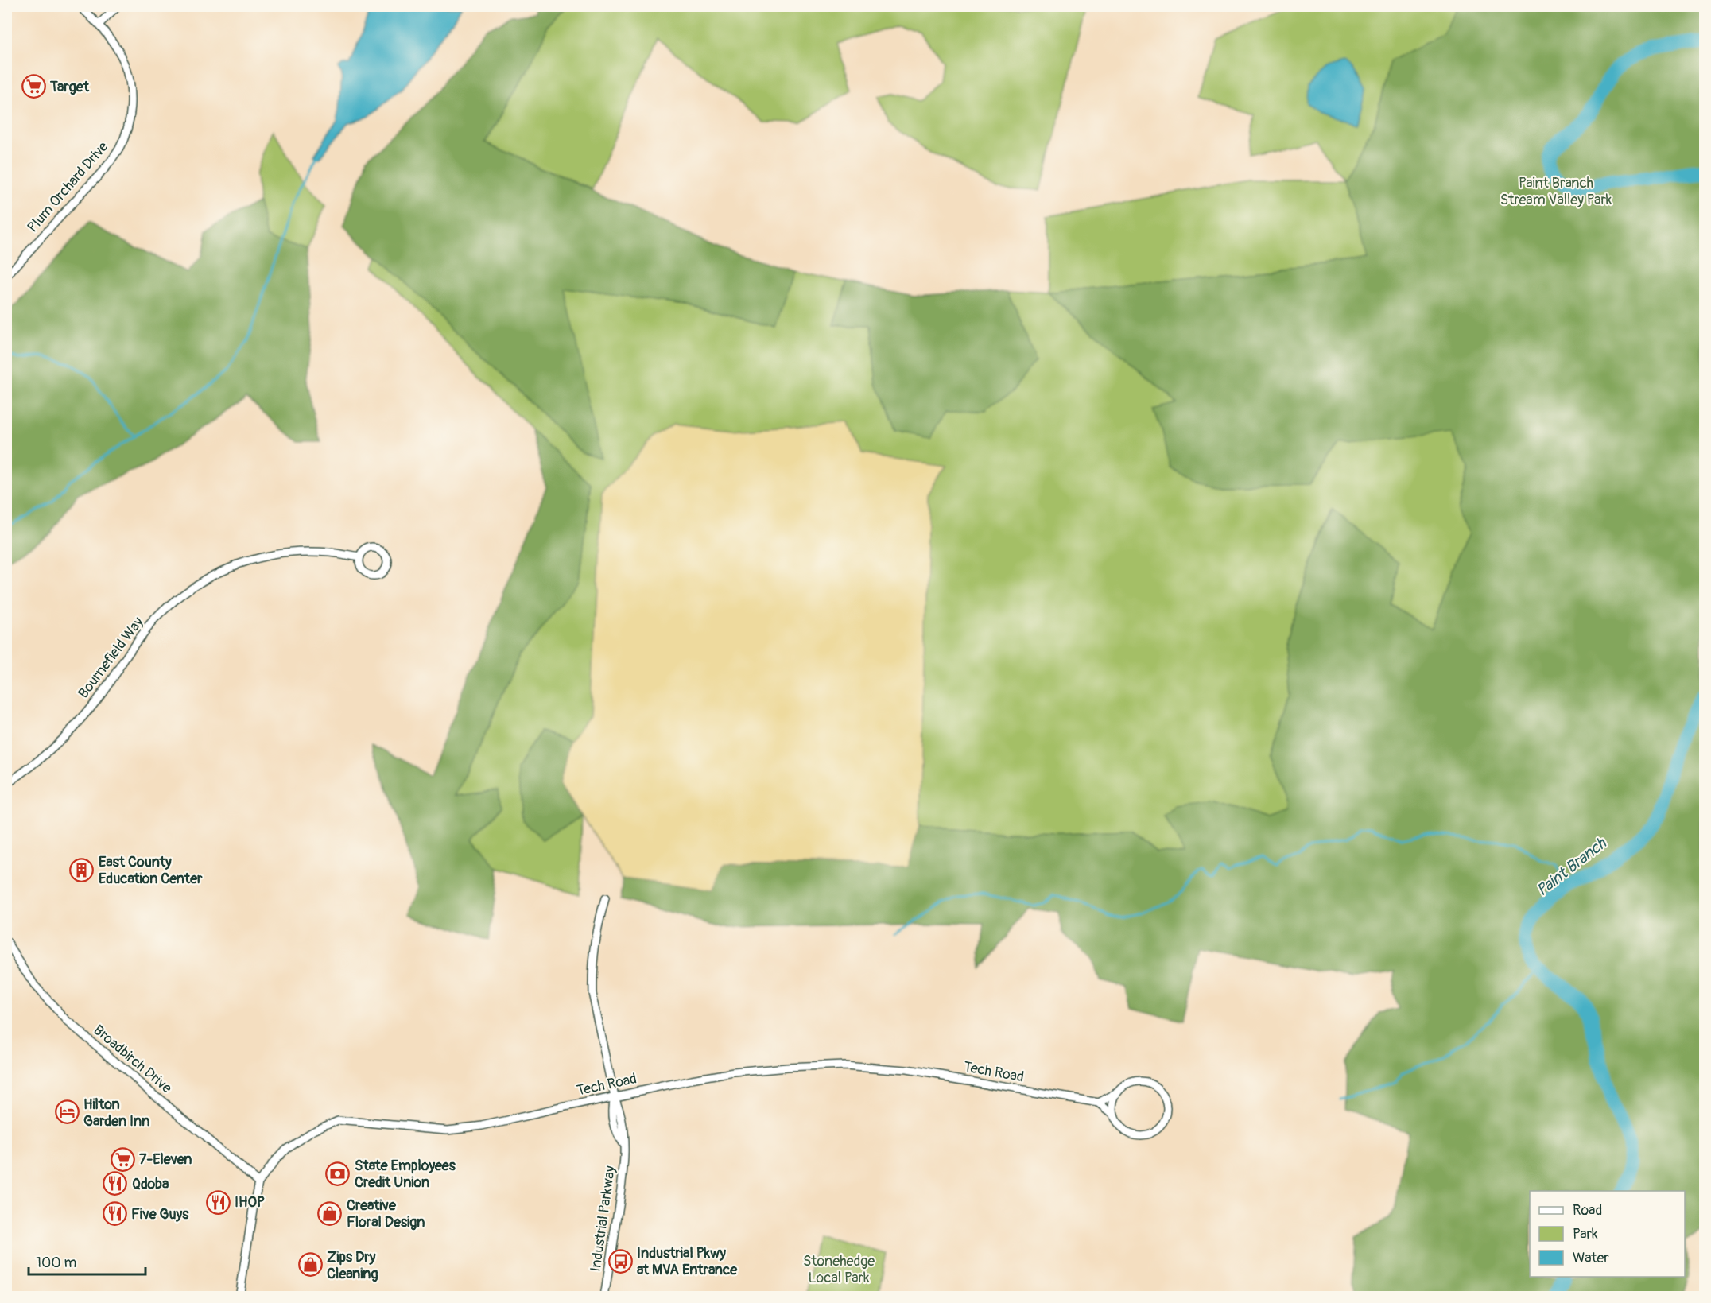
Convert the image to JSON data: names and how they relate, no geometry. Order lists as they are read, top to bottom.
{
  "streets": {
    "street": [
      "Plum Orchard Drive",
      "Bournefield Way",
      "Broadbirch Drive",
      "Tech Road",
      "Industrial Parkway"
    ]
  },
  "crossings": [
    ["Broadbirch Drive", "Tech Road"],
    ["Tech Road", "Industrial Parkway"]
  ],
  "water": ["Paint Branch"],
  "parks": ["Paint Branch Stream Valley Park", "Stonehedge Local Park"],
  "places": {
    "supermarket": ["Target", "7-Eleven"],
    "building": ["East County Education Center"],
    "hotel": ["Hilton Garden Inn"],
    "bank": ["State Employees Credit Union"],
    "restaurant": ["Qdoba", "IHOP", "Five Guys"],
    "shop": ["Creative Floral Design", "Zips Dry Cleaning"],
    "bus stop": ["Industrial Pkwy at MVA Entrance"]
  },
  "legend": ["Road", "Park", "Water"],
  "scale_bar": "100 m"
}
